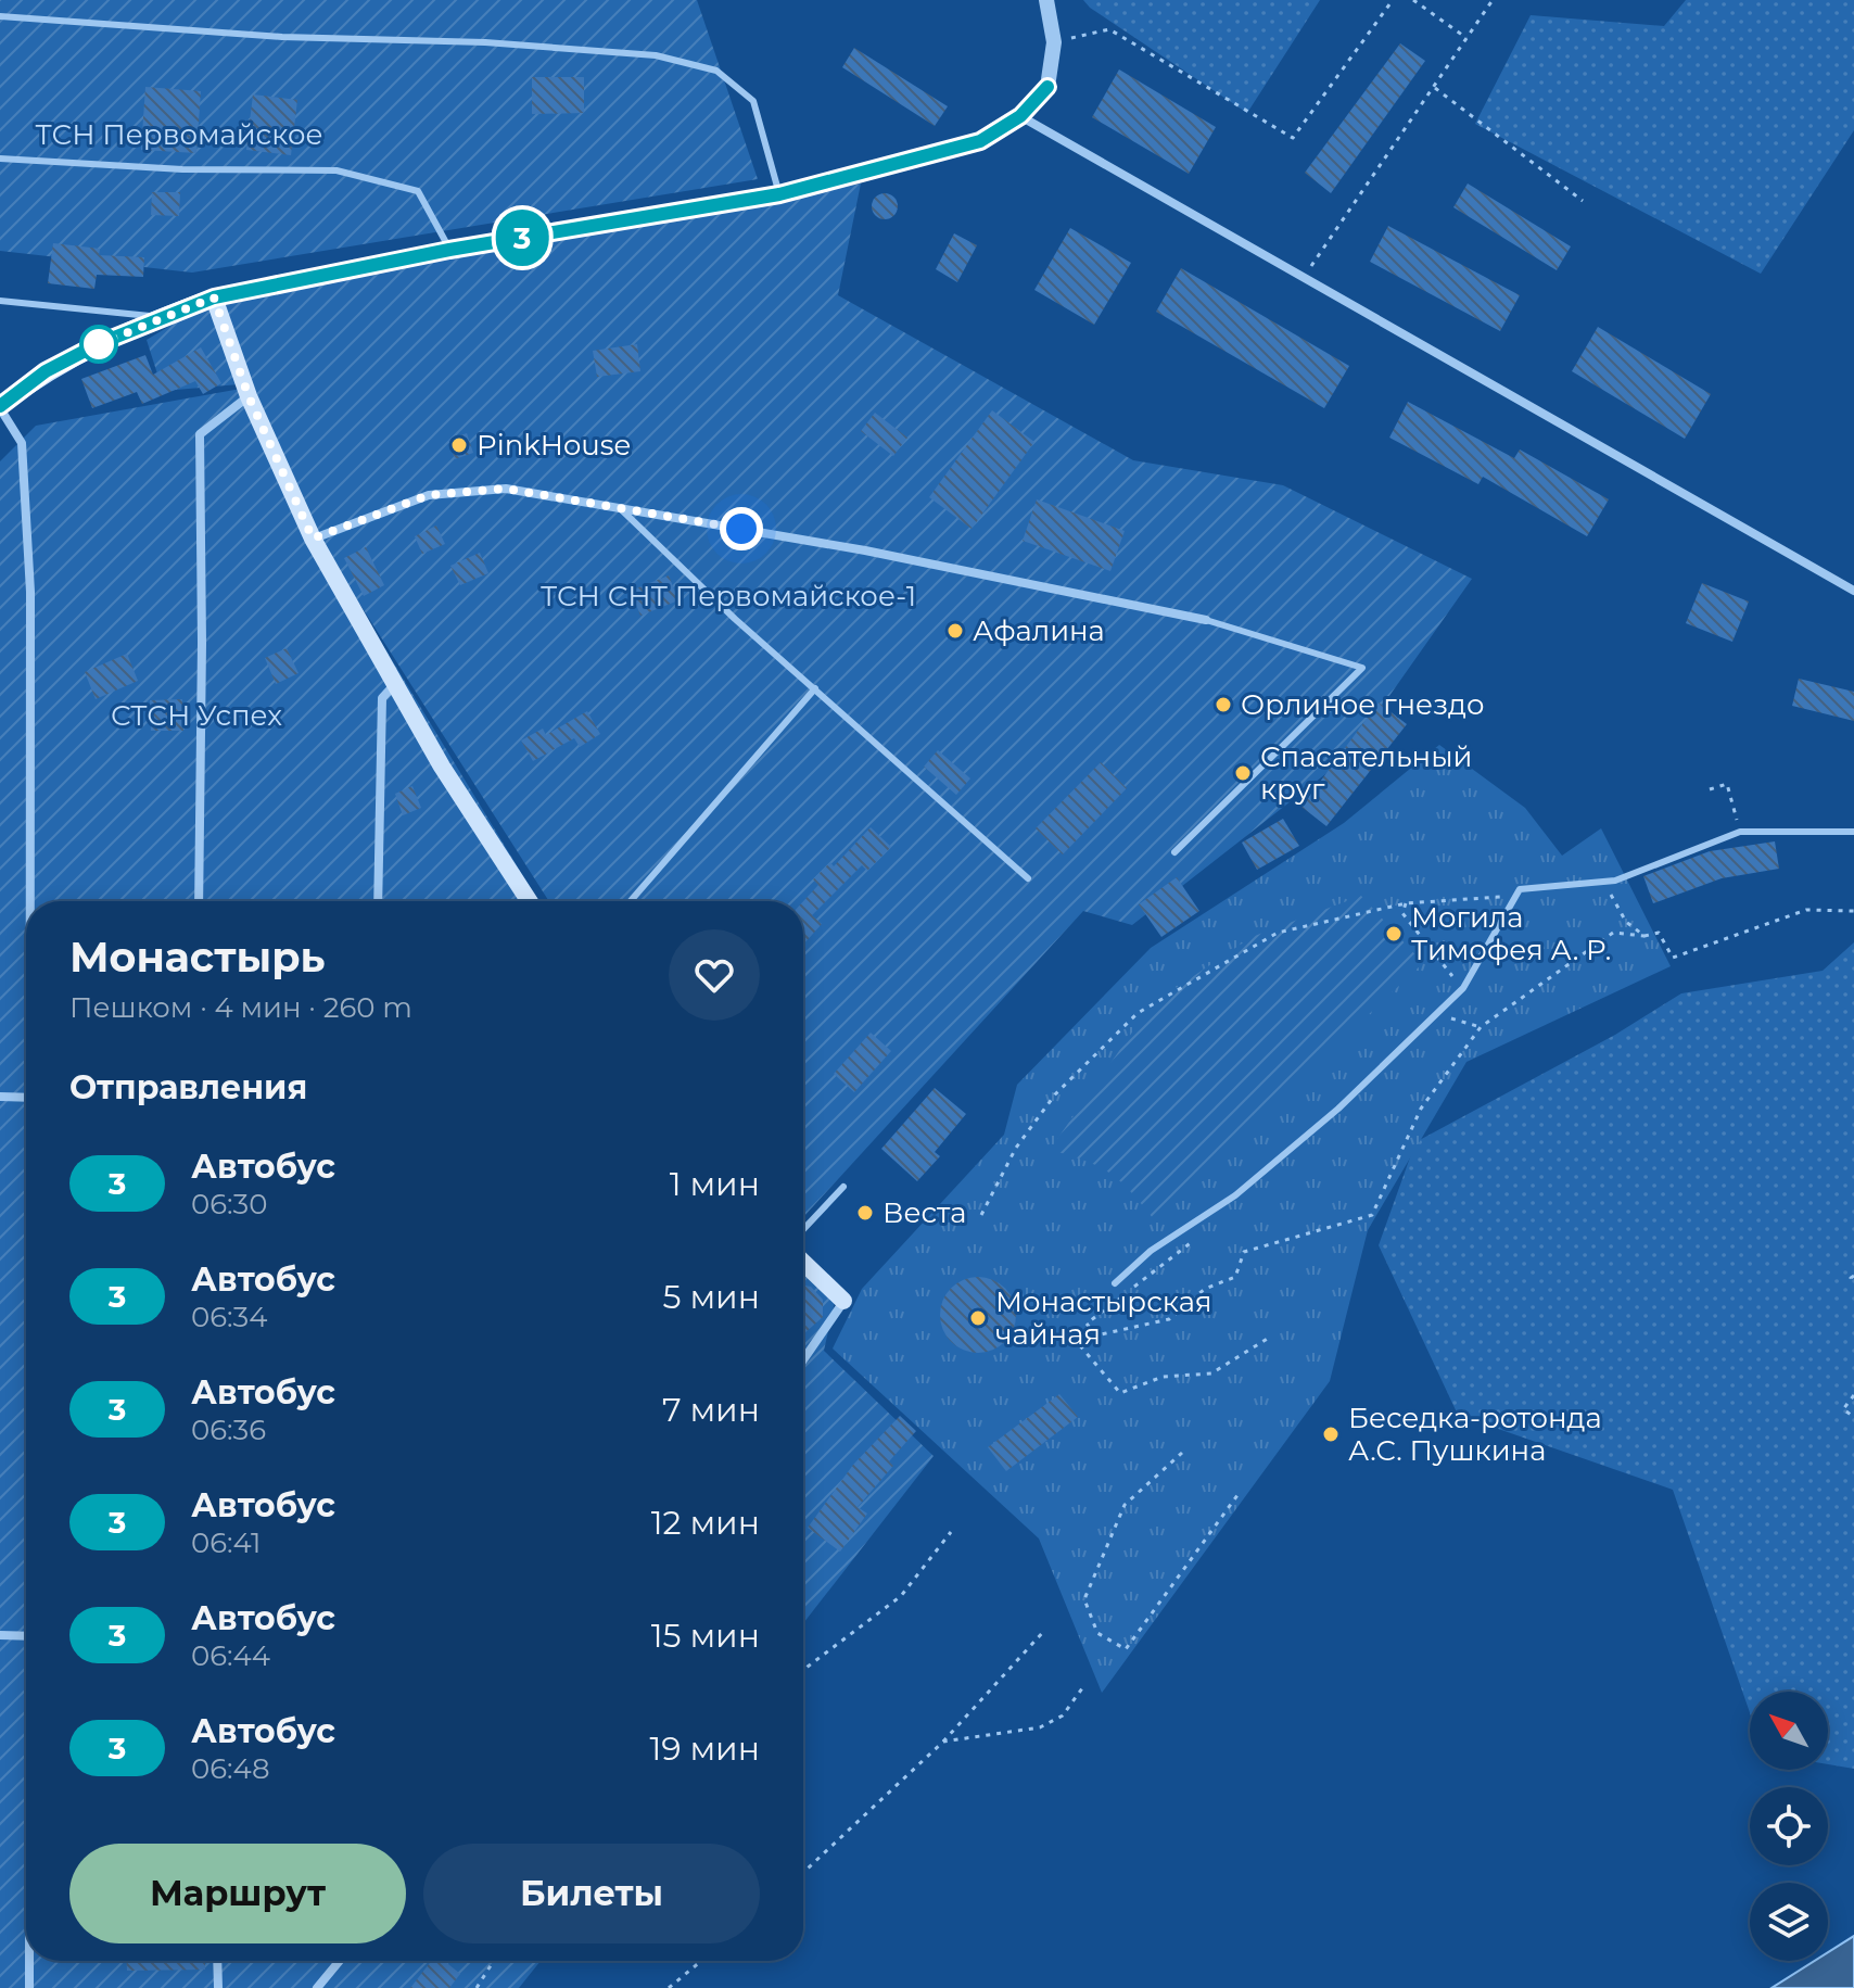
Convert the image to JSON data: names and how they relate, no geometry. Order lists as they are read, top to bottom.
{
  "parks": ["ТСН Первомайское", "ТСН СНТ Первомайское-1", "СТСН Успех"],
  "places": [
    "PinkHouse",
    "Афалина",
    "Орлиное гнездо",
    "Спасательный круг",
    "Могила Тимофея А. Р.",
    "Веста",
    "Монастырская чайная",
    "Беседка-ротонда А.С. Пушкина"
  ],
  "lines": ["bus line 3"],
  "north": "top left",
  "page": {
    "on_map": "3",
    "heading": [
      ["Монастырь", "Пешком · 4 мин · 260 m"],
      "Отправления"
    ],
    "list": [
      {
        "mark": "3",
        "name": "Автобус",
        "note": "06:30",
        "value": "1 мин"
      },
      {
        "mark": "3",
        "name": "Автобус",
        "note": "06:34",
        "value": "5 мин"
      },
      {
        "mark": "3",
        "name": "Автобус",
        "note": "06:36",
        "value": "7 мин"
      },
      {
        "mark": "3",
        "name": "Автобус",
        "note": "06:41",
        "value": "12 мин"
      },
      {
        "mark": "3",
        "name": "Автобус",
        "note": "06:44",
        "value": "15 мин"
      },
      {
        "mark": "3",
        "name": "Автобус",
        "note": "06:48",
        "value": "19 мин"
      }
    ],
    "buttons": ["Маршрут", "Билеты"]
  }
}
